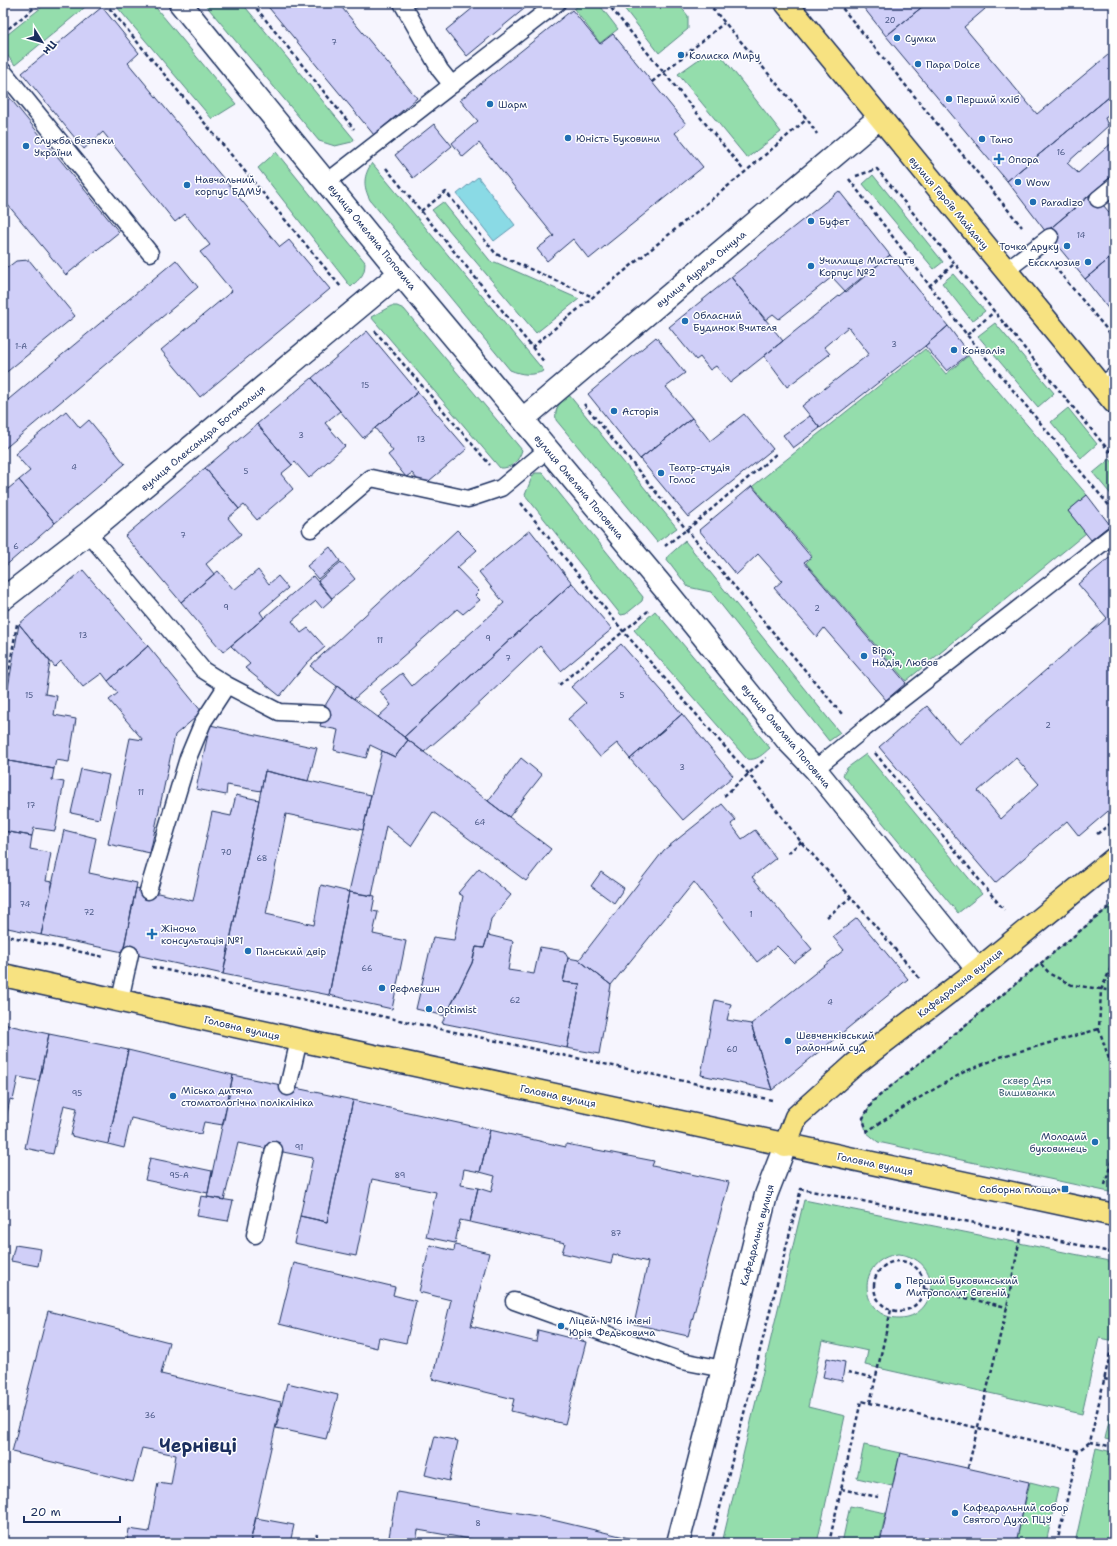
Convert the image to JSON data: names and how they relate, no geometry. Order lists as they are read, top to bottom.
{
  "streets": {
    "main road": ["вулиця Героїв Майдану", "Кафедральна вулиця", "Головна вулиця"],
    "street": ["вулиця Омеляна Поповича", "вулиця Аурела Ончула", "вулиця Олександра Богомольця"]
  },
  "crossings": [
    ["вулиця Героїв Майдану", "вулиця Аурела Ончула"],
    ["вулиця Омеляна Поповича", "вулиця Аурела Ончула"],
    ["вулиця Омеляна Поповича", "вулиця Олександра Богомольця"],
    ["вулиця Омеляна Поповича", "Кафедральна вулиця"],
    ["Кафедральна вулиця", "Головна вулиця"]
  ],
  "districts": ["Чернівці"],
  "parks": ["сквер Дня Вишиванки"],
  "places": {
    "other": [
      "Сумки",
      "Колиска Миру",
      "Пара Dolce",
      "Перший хліб",
      "Шарм",
      "Юність Буковини",
      "Тано",
      "Служба безпеки України",
      "Wow",
      "Навчальний корпус БДМУ",
      "Paradizo",
      "Буфет",
      "Точка друку",
      "Ексклюзив",
      "Училище Мистецтв Корпус №2",
      "Обласний Будинок Вчителя",
      "Конвалія",
      "Асторія",
      "Театр-студія Голос",
      "Віра, Надія, Любов",
      "Панський двір",
      "Рефлекшн",
      "Optimist",
      "Шевченківський районний суд",
      "Міська дитяча стоматологічна поліклініка",
      "Молодий буковинець",
      "Перший Буковинський Митрополит Євгеній",
      "Ліцей №16 імені Юрія Федьковича",
      "Кафедральний собор Святого Духа ПЦУ"
    ],
    "health": ["Опора", "Жіноча консультація №1"],
    "transit": ["Соборна площа"]
  },
  "house_numbers": [
    "20",
    "7",
    "16",
    "14",
    "3",
    "1-А",
    "15",
    "3",
    "13",
    "4",
    "5",
    "7",
    "6",
    "9",
    "2",
    "13",
    "9",
    "11",
    "7",
    "15",
    "5",
    "2",
    "3",
    "11",
    "17",
    "64",
    "70",
    "68",
    "74",
    "72",
    "1",
    "66",
    "62",
    "4",
    "60",
    "95",
    "91",
    "95-А",
    "89",
    "87",
    "36",
    "8"
  ],
  "scale_bar": "20 m",
  "north": "bottom right"
}
